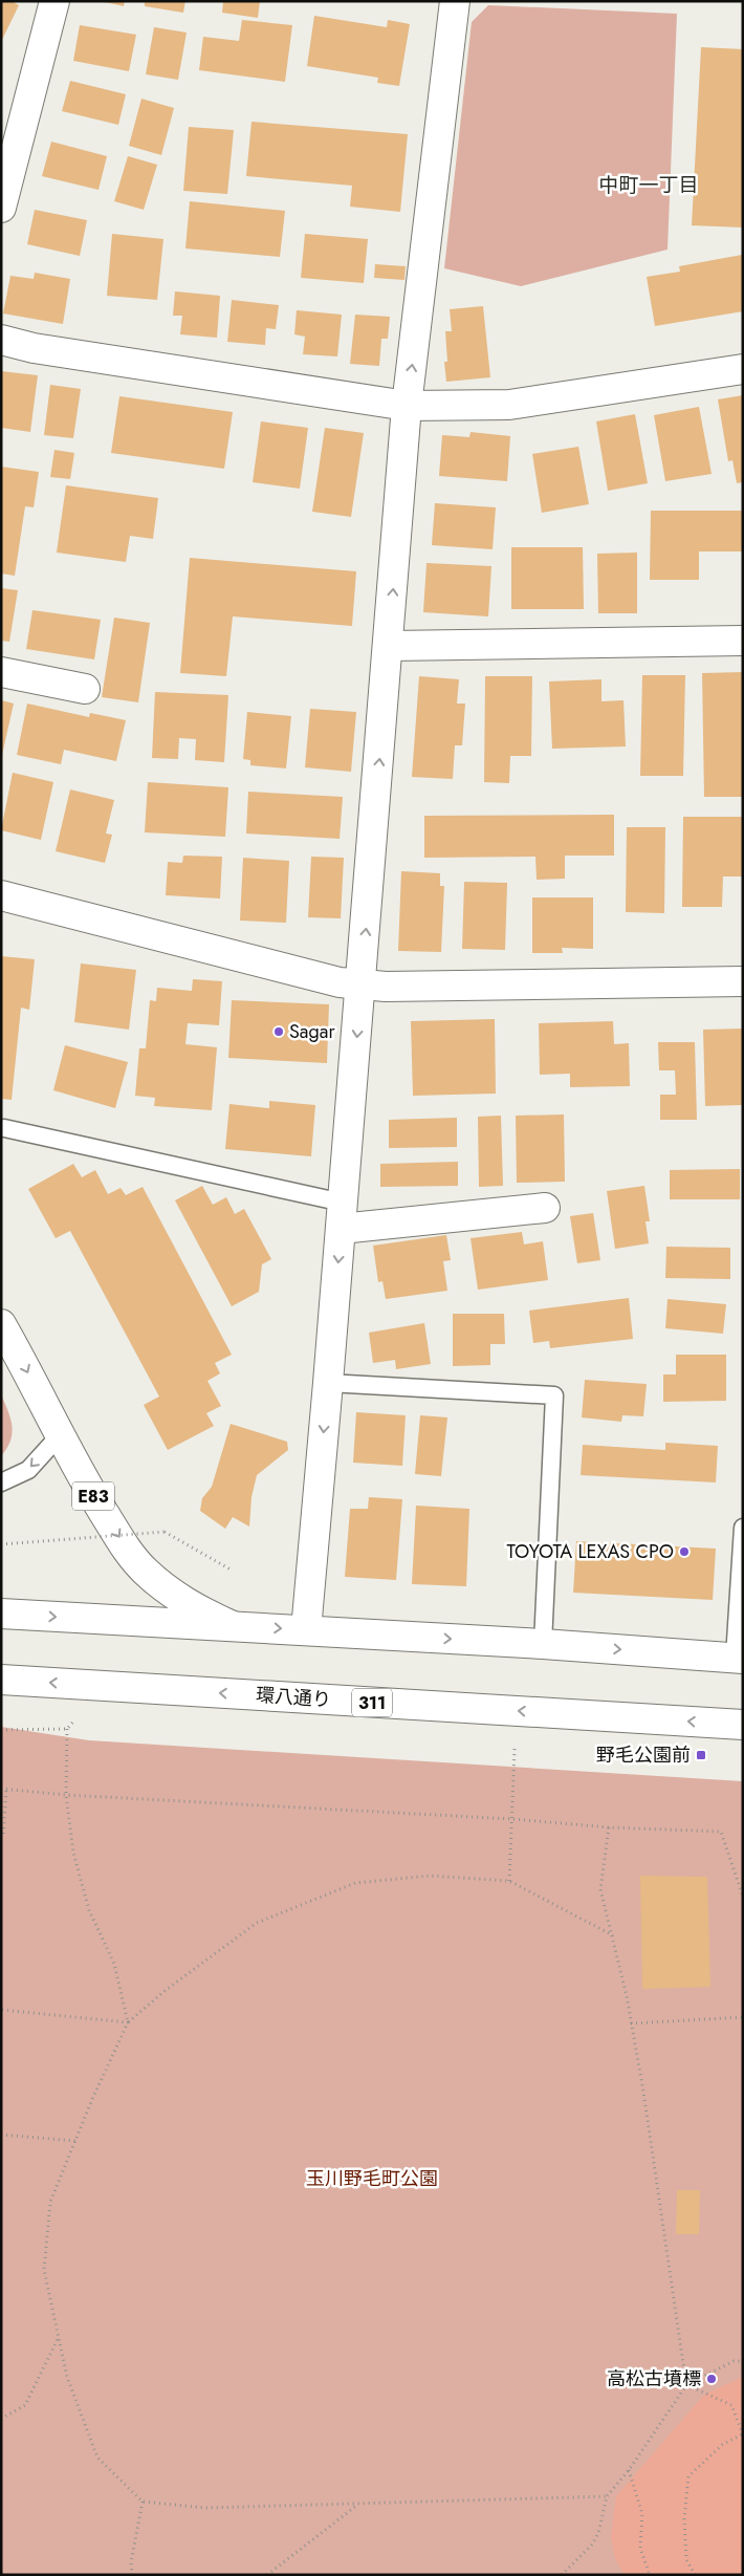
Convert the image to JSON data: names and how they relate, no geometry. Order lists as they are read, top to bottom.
{
  "streets": {
    "main road": ["E83", "環八通り", "311"]
  },
  "districts": ["中町一丁目"],
  "parks": ["玉川野毛町公園"],
  "places": {
    "other": ["Sagar", "TOYOTA LEXAS CPO", "高松古墳標"],
    "transit": ["野毛公園前"]
  }
}
